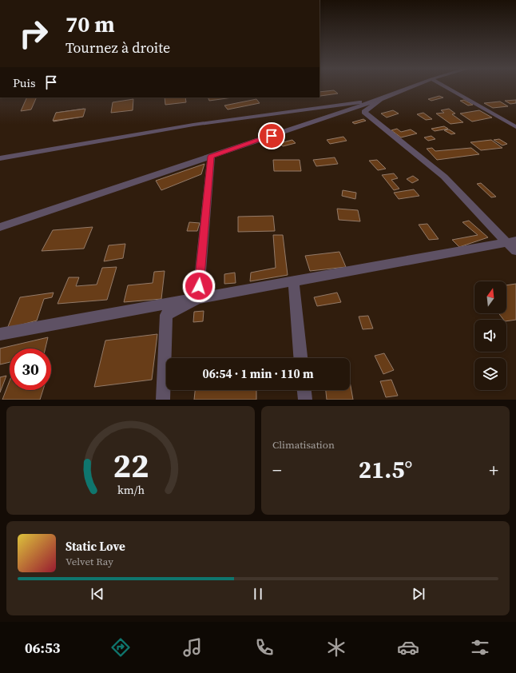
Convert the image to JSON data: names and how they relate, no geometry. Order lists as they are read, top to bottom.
{
  "north": "top",
  "page": {
    "turn": ["70 m", "Tournez à droite"],
    "then": "Puis",
    "limit": "30",
    "trip": "06:54 · 1 min · 110 m",
    "tile": "Climatisation",
    "heat": ["−", "21.5°", "+"],
    "song": ["Static Love", "Velvet Ray"],
    "tabs": "06:53",
    "gauge": ["22", "km/h"]
  }
}
